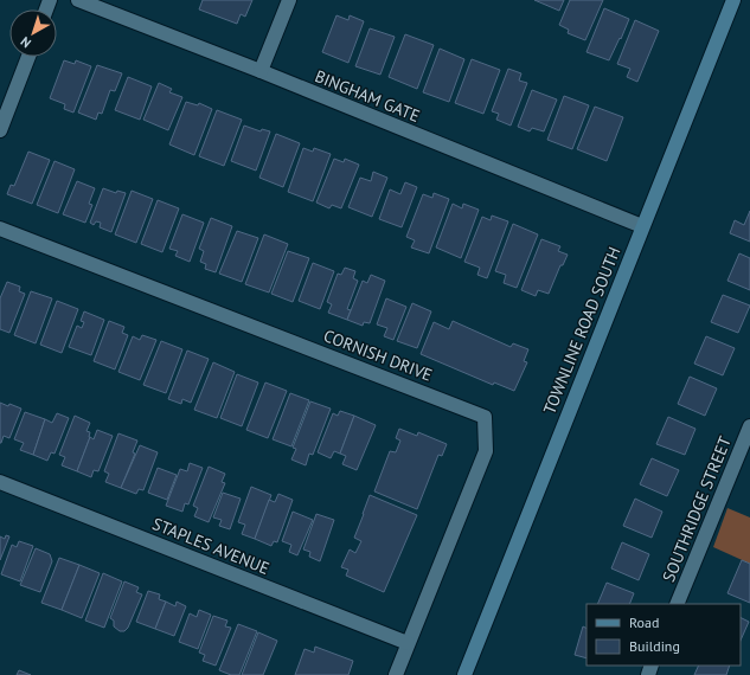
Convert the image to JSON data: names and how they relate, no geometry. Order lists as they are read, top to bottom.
{
  "streets": {
    "street": [
      "BINGHAM GATE",
      "TOWNLINE ROAD SOUTH",
      "CORNISH DRIVE",
      "SOUTHRIDGE STREET",
      "STAPLES AVENUE"
    ]
  },
  "crossings": [
    ["BINGHAM GATE", "TOWNLINE ROAD SOUTH"],
    ["CORNISH DRIVE", "STAPLES AVENUE"]
  ],
  "legend": ["Road", "Building"],
  "north": "bottom left"
}
